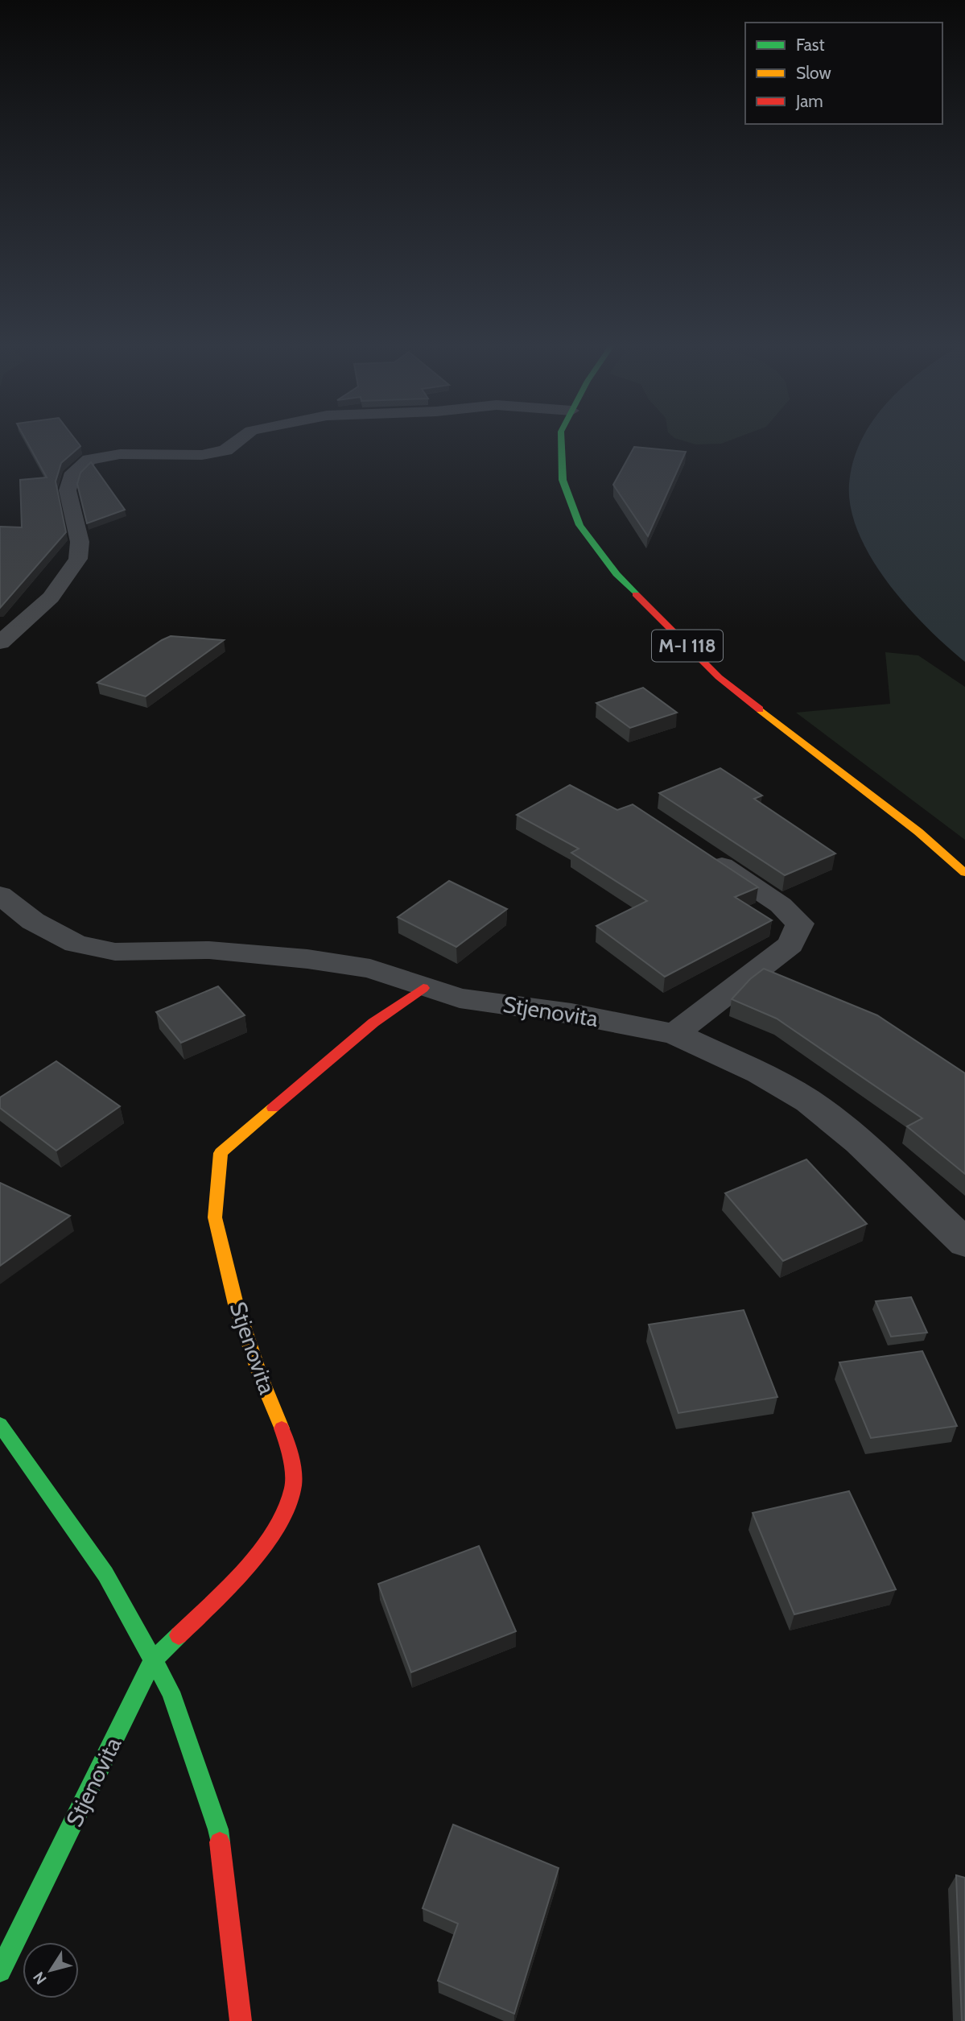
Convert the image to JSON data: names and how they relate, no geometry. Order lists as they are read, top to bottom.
{
  "streets": {
    "main road": ["M-I 118", "Stjenovita"]
  },
  "legend": ["Fast", "Slow", "Jam"],
  "north": "bottom left"
}
